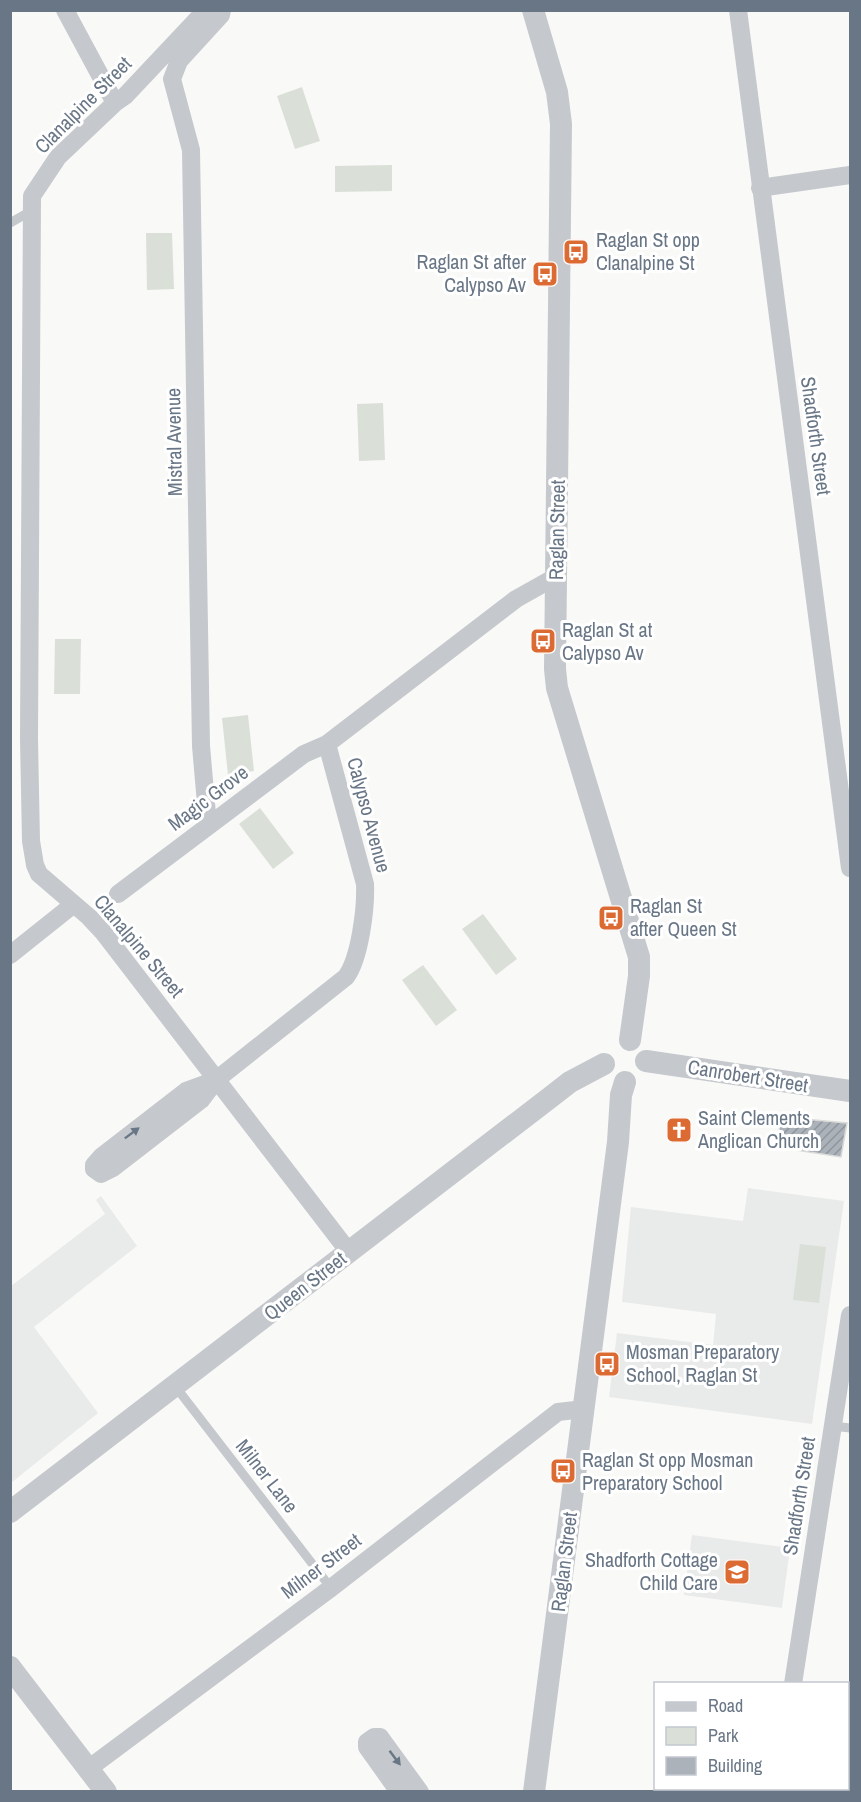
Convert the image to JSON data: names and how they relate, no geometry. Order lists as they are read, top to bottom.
{
  "streets": {
    "street": [
      "Clanalpine Street",
      "Shadforth Street",
      "Mistral Avenue",
      "Raglan Street",
      "Magic Grove",
      "Calypso Avenue",
      "Canrobert Street",
      "Queen Street",
      "Milner Street"
    ],
    "lane": ["Milner Lane"]
  },
  "crossings": [
    ["Clanalpine Street", "Calypso Avenue"],
    ["Clanalpine Street", "Queen Street"],
    ["Mistral Avenue", "Magic Grove"],
    ["Raglan Street", "Calypso Avenue"],
    ["Raglan Street", "Canrobert Street"],
    ["Raglan Street", "Queen Street"],
    ["Raglan Street", "Milner Street"],
    ["Magic Grove", "Calypso Avenue"],
    ["Canrobert Street", "Queen Street"],
    ["Queen Street", "Milner Lane"],
    ["Milner Lane", "Milner Street"]
  ],
  "places": {
    "bus stop": [
      "Raglan St opp Clanalpine St",
      "Raglan St after Calypso Av",
      "Raglan St at Calypso Av",
      "Raglan St after Queen St",
      "Mosman Preparatory School, Raglan St",
      "Raglan St opp Mosman Preparatory School"
    ],
    "church": ["Saint Clements Anglican Church"],
    "school or university": ["Shadforth Cottage Child Care"]
  },
  "legend": ["Road", "Park", "Building"]
}
